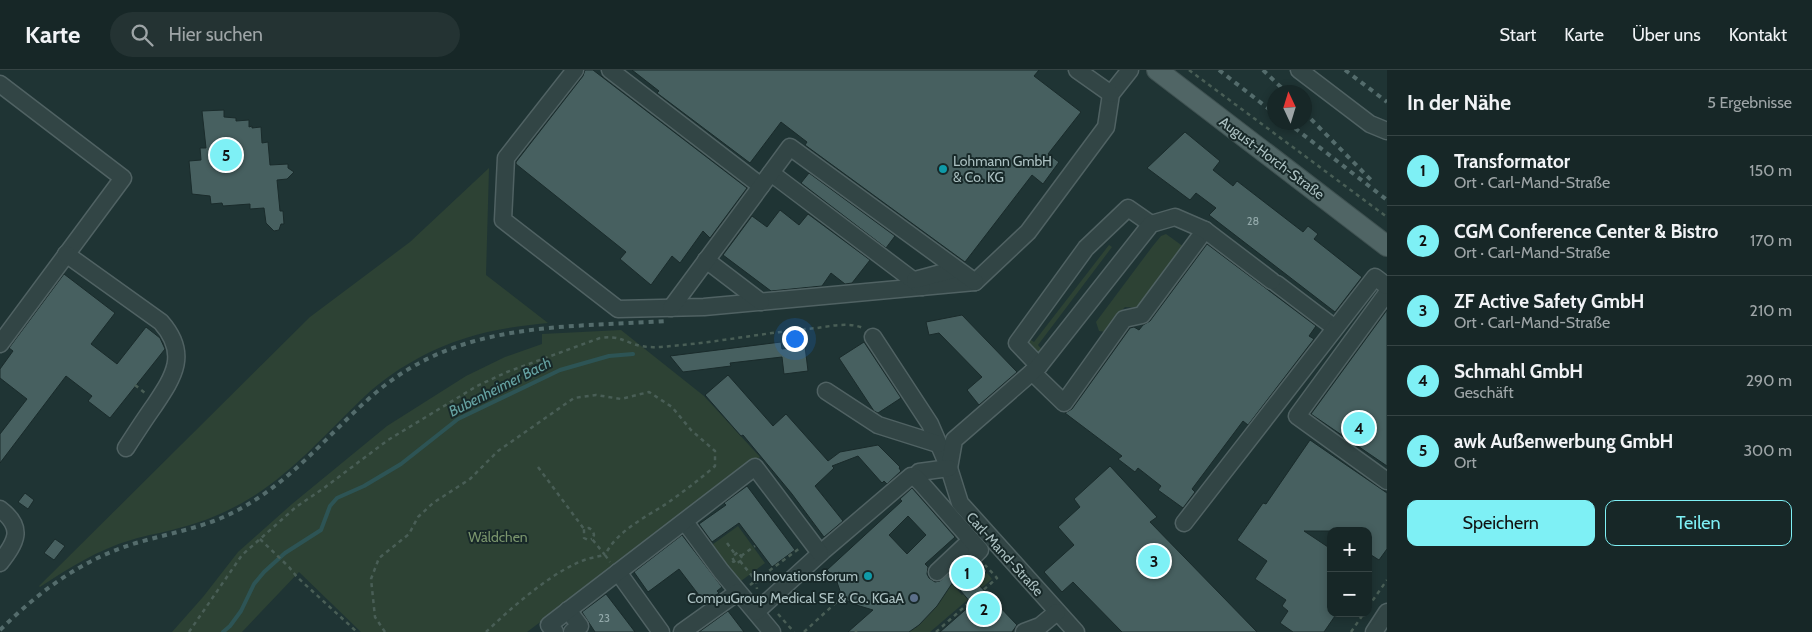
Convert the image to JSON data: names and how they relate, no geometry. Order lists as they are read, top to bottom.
{
  "streets": {
    "main road": ["August-Horch-Straße"],
    "street": ["Carl-Mand-Straße"]
  },
  "water": ["Bubenheimer Bach"],
  "parks": ["Wäldchen"],
  "places": ["Lohmann GmbH & Co. KG", "Innovationsforum", "CompuGroup Medical SE & Co. KGaA"],
  "house_numbers": ["28", "23"],
  "north": "top",
  "page": {
    "header": "Karte",
    "search": "Hier suchen",
    "nav": [
      "Start",
      "Karte",
      "Über uns",
      "Kontakt"
    ],
    "heading": ["In der Nähe", "5 Ergebnisse"],
    "list": [
      {
        "mark": "1",
        "name": "Transformator",
        "note": "Ort · Carl-Mand-Straße",
        "value": "150 m"
      },
      {
        "mark": "2",
        "name": "CGM Conference Center & Bistro",
        "note": "Ort · Carl-Mand-Straße",
        "value": "170 m"
      },
      {
        "mark": "3",
        "name": "ZF Active Safety GmbH",
        "note": "Ort · Carl-Mand-Straße",
        "value": "210 m"
      },
      {
        "mark": "4",
        "name": "Schmahl GmbH",
        "note": "Geschäft",
        "value": "290 m"
      },
      {
        "mark": "5",
        "name": "awk Außenwerbung GmbH",
        "note": "Ort",
        "value": "300 m"
      }
    ],
    "pins": [
      "5",
      "4",
      "3",
      "1",
      "2"
    ],
    "buttons": ["Speichern", "Teilen"],
    "map_buttons": ["+", "−"]
  }
}
